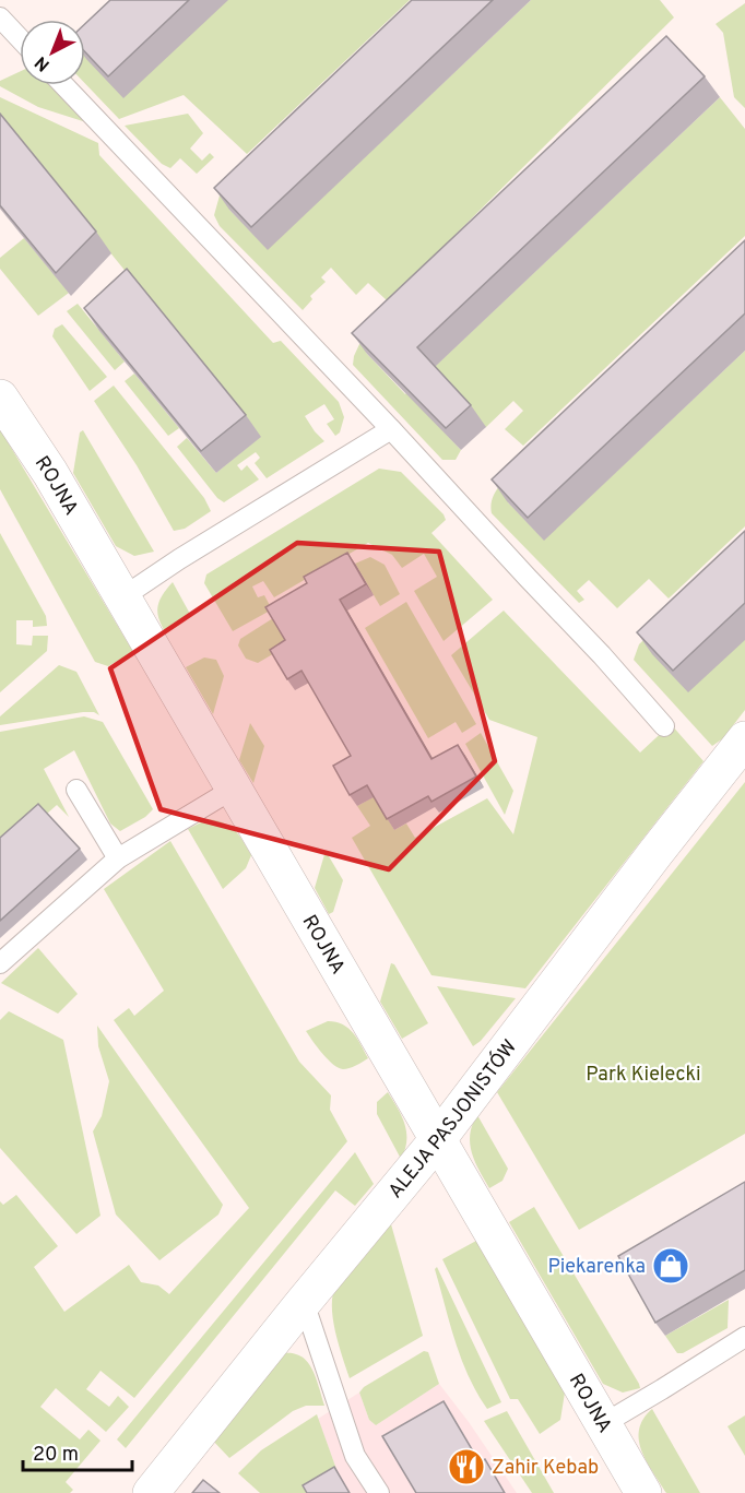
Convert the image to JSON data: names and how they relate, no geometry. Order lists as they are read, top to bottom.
{
  "streets": {
    "street": ["ROJNA", "ALEJA PASJONISTÓW"]
  },
  "crossings": [
    ["ROJNA", "ALEJA PASJONISTÓW"]
  ],
  "parks": ["Park Kielecki"],
  "places": {
    "shop": ["Piekarenka"],
    "restaurant": ["Zahir Kebab"]
  },
  "scale_bar": "20 m",
  "north": "bottom left"
}
